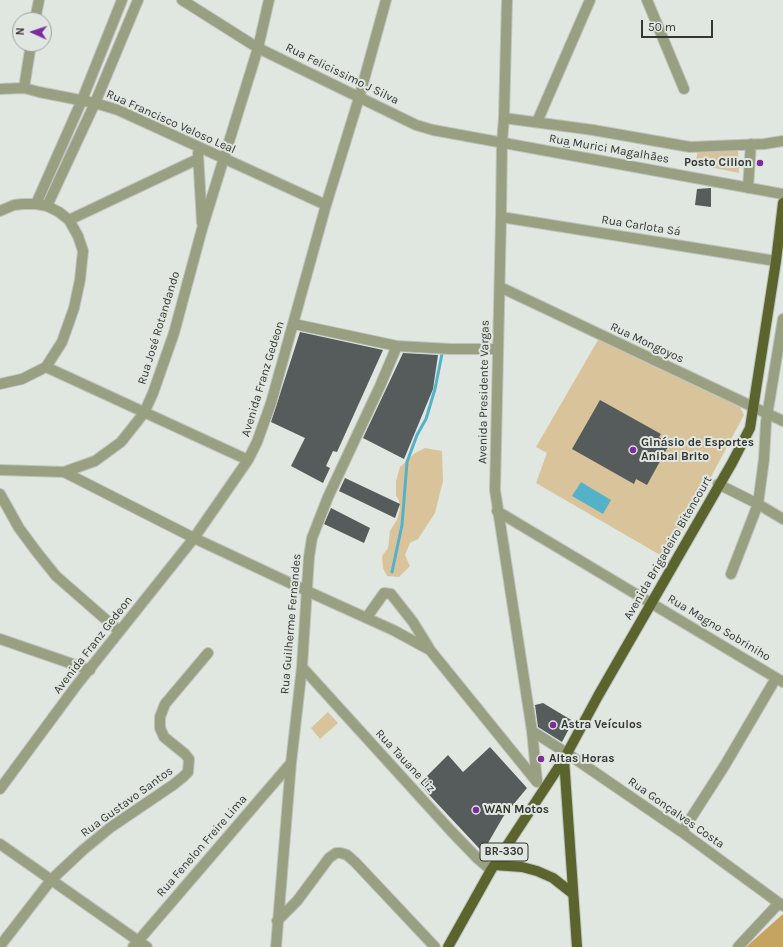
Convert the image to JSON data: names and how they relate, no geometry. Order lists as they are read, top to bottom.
{
  "streets": {
    "main road": ["Avenida Brigadeiro Bitencourt", "BR-330"],
    "street": [
      "Rua Felicissimo J Silva",
      "Rua Francisco Veloso Leal",
      "Rua Murici Magalhães",
      "Rua Carlota Sá",
      "Rua José Rotandando",
      "Rua Mongoyos",
      "Avenida Franz Gedeon",
      "Avenida Presidente Vargas",
      "Rua Guilherme Fernandes",
      "Rua Magno Sobriniho",
      "Rua Tauane Liz",
      "Rua Gustavo Santos",
      "Rua Gonçalves Costa",
      "Rua Fenelon Freire Lima"
    ]
  },
  "crossings": [
    ["Rua Felicissimo J Silva", "Rua Murici Magalhães"],
    ["Rua Felicissimo J Silva", "Rua José Rotandando"],
    ["Rua Felicissimo J Silva", "Avenida Franz Gedeon"],
    ["Rua Felicissimo J Silva", "Avenida Presidente Vargas"],
    ["Rua Francisco Veloso Leal", "Rua José Rotandando"],
    ["Rua Francisco Veloso Leal", "Avenida Franz Gedeon"],
    ["Rua Murici Magalhães", "Avenida Presidente Vargas"],
    ["Rua Carlota Sá", "Avenida Presidente Vargas"],
    ["Rua Carlota Sá", "Avenida Brigadeiro Bitencourt"],
    ["Rua Mongoyos", "Avenida Presidente Vargas"],
    ["Rua Mongoyos", "Avenida Brigadeiro Bitencourt"],
    ["Avenida Presidente Vargas", "Rua Magno Sobriniho"],
    ["Avenida Presidente Vargas", "Rua Gonçalves Costa"],
    ["Avenida Brigadeiro Bitencourt", "Rua Magno Sobriniho"],
    ["Avenida Brigadeiro Bitencourt", "Rua Gonçalves Costa"],
    ["Avenida Brigadeiro Bitencourt", "BR-330"],
    ["Rua Guilherme Fernandes", "Rua Tauane Liz"],
    ["Rua Guilherme Fernandes", "Rua Fenelon Freire Lima"],
    ["Rua Tauane Liz", "BR-330"],
    ["Rua Gonçalves Costa", "BR-330"]
  ],
  "places": [
    "Posto Cilion",
    "Ginásio de Esportes Anibal Brito",
    "Astra Veículos",
    "Altas Horas",
    "WAN Motos"
  ],
  "scale_bar": "50 m",
  "north": "left"
}
